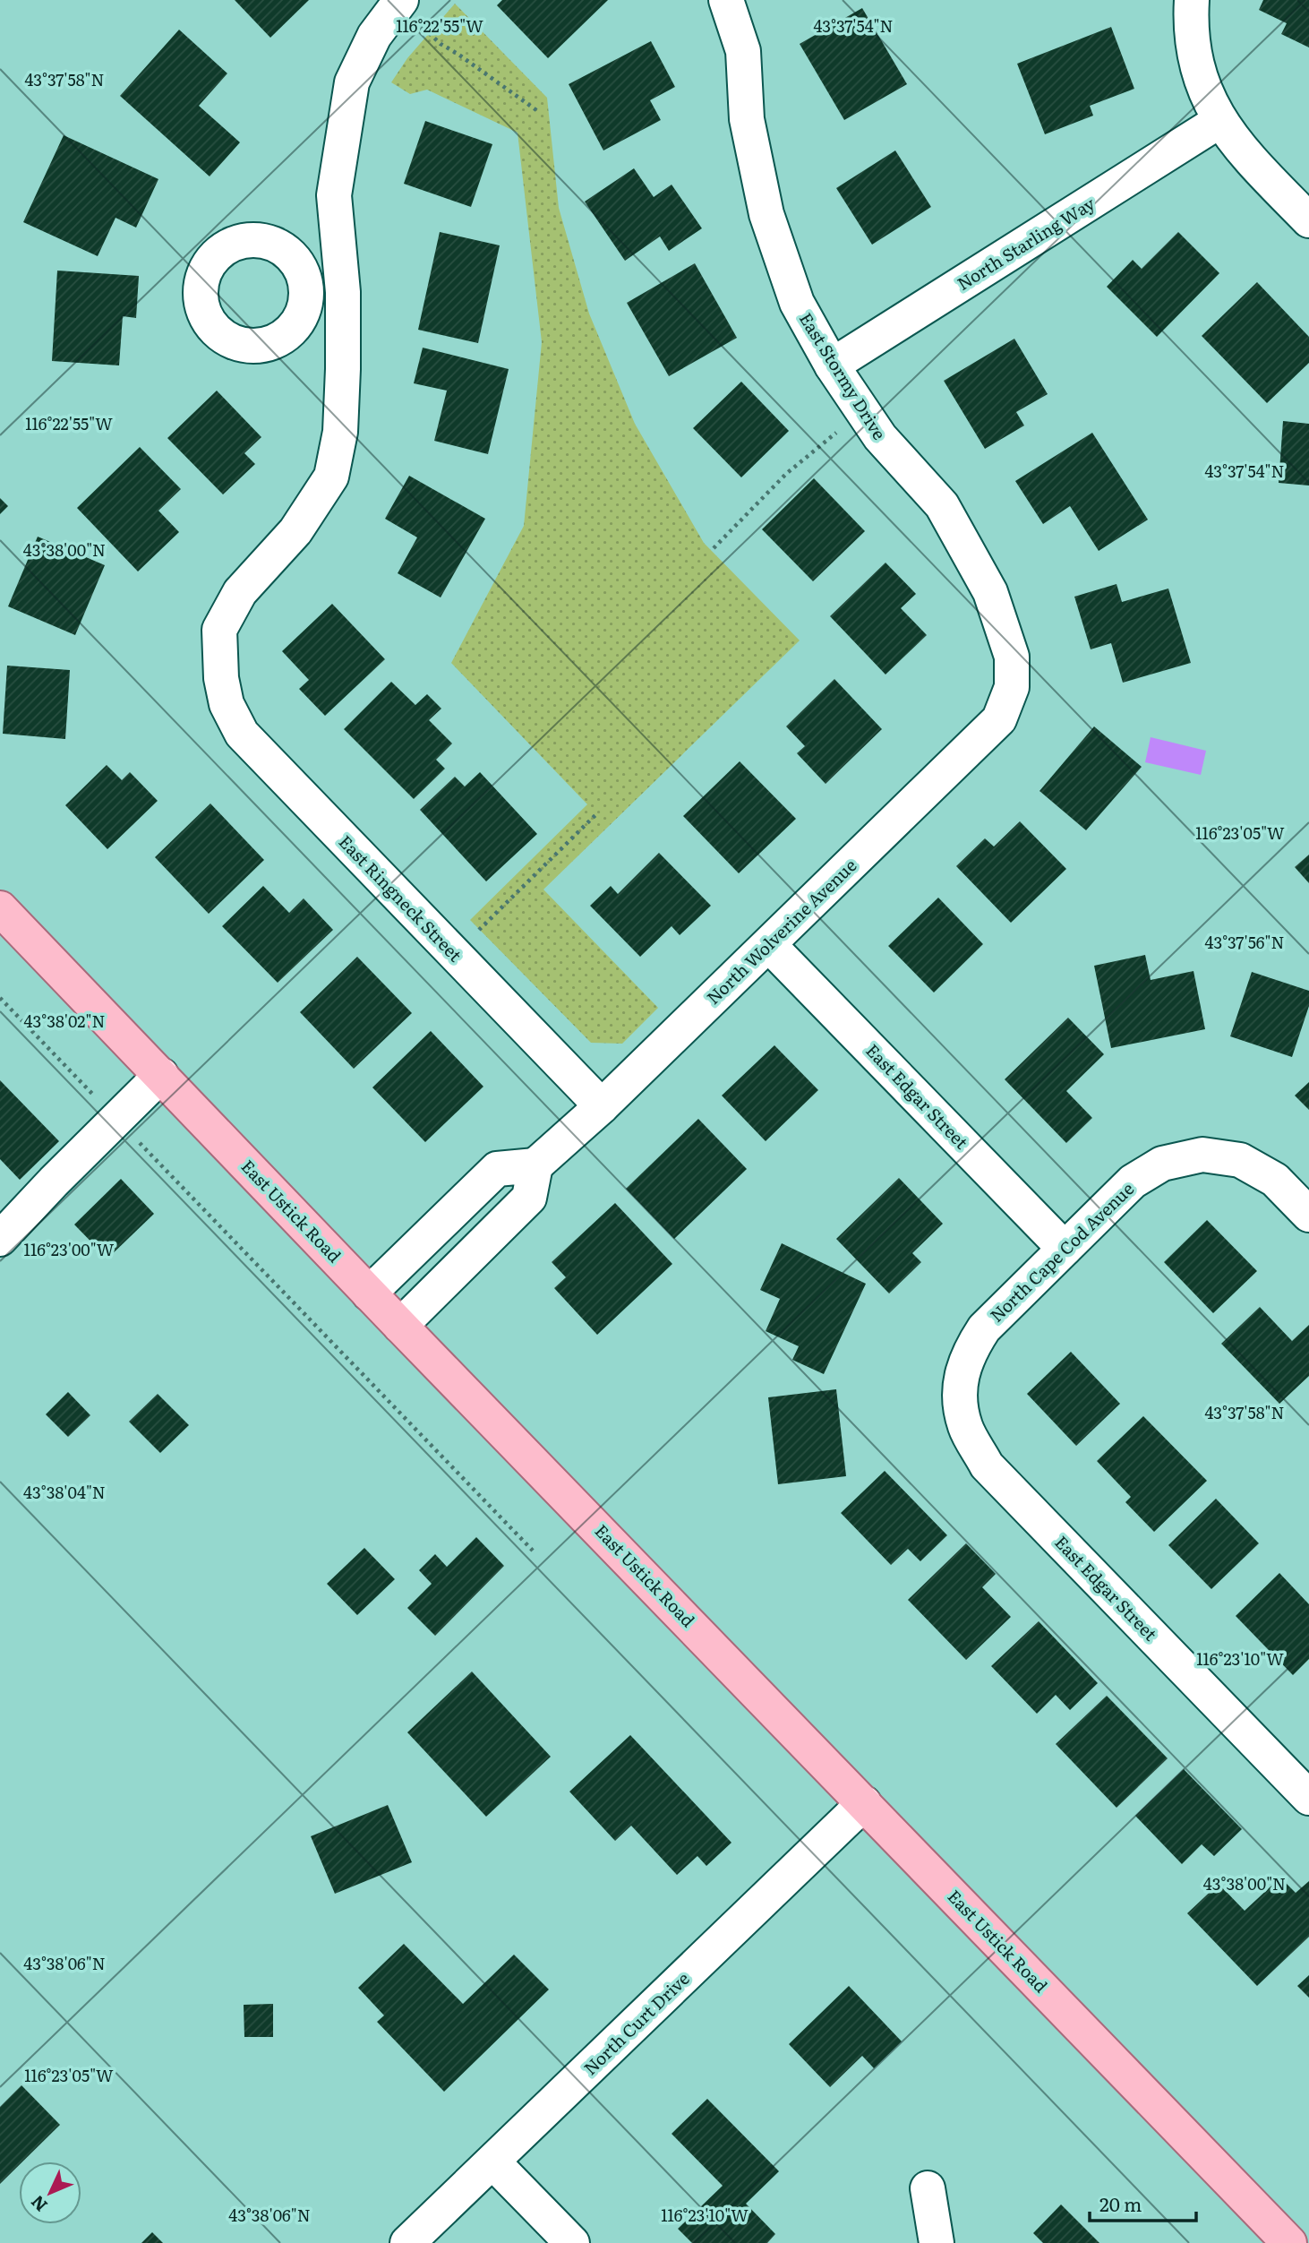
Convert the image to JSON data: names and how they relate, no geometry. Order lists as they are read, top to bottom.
{
  "streets": {
    "main road": ["East Ustick Road"],
    "street": [
      "North Starling Way",
      "East Stormy Drive",
      "East Ringneck Street",
      "North Wolverine Avenue",
      "East Edgar Street",
      "North Cape Cod Avenue",
      "North Curt Drive"
    ]
  },
  "crossings": [
    ["North Starling Way", "East Stormy Drive"],
    ["East Stormy Drive", "North Wolverine Avenue"],
    ["East Ringneck Street", "North Wolverine Avenue"],
    ["North Wolverine Avenue", "East Edgar Street"],
    ["East Edgar Street", "North Cape Cod Avenue"],
    ["East Ustick Road", "North Curt Drive"]
  ],
  "scale_bar": "20 m",
  "north": "bottom left",
  "coordinates": [
    "116°22'55\"W",
    "43°37'54\"N",
    "43°37'58\"N",
    "43°38'00\"N",
    "116°23'05\"W",
    "43°37'56\"N",
    "43°38'02\"N",
    "116°23'00\"W",
    "43°38'04\"N",
    "116°23'10\"W",
    "43°38'06\"N"
  ]
}
